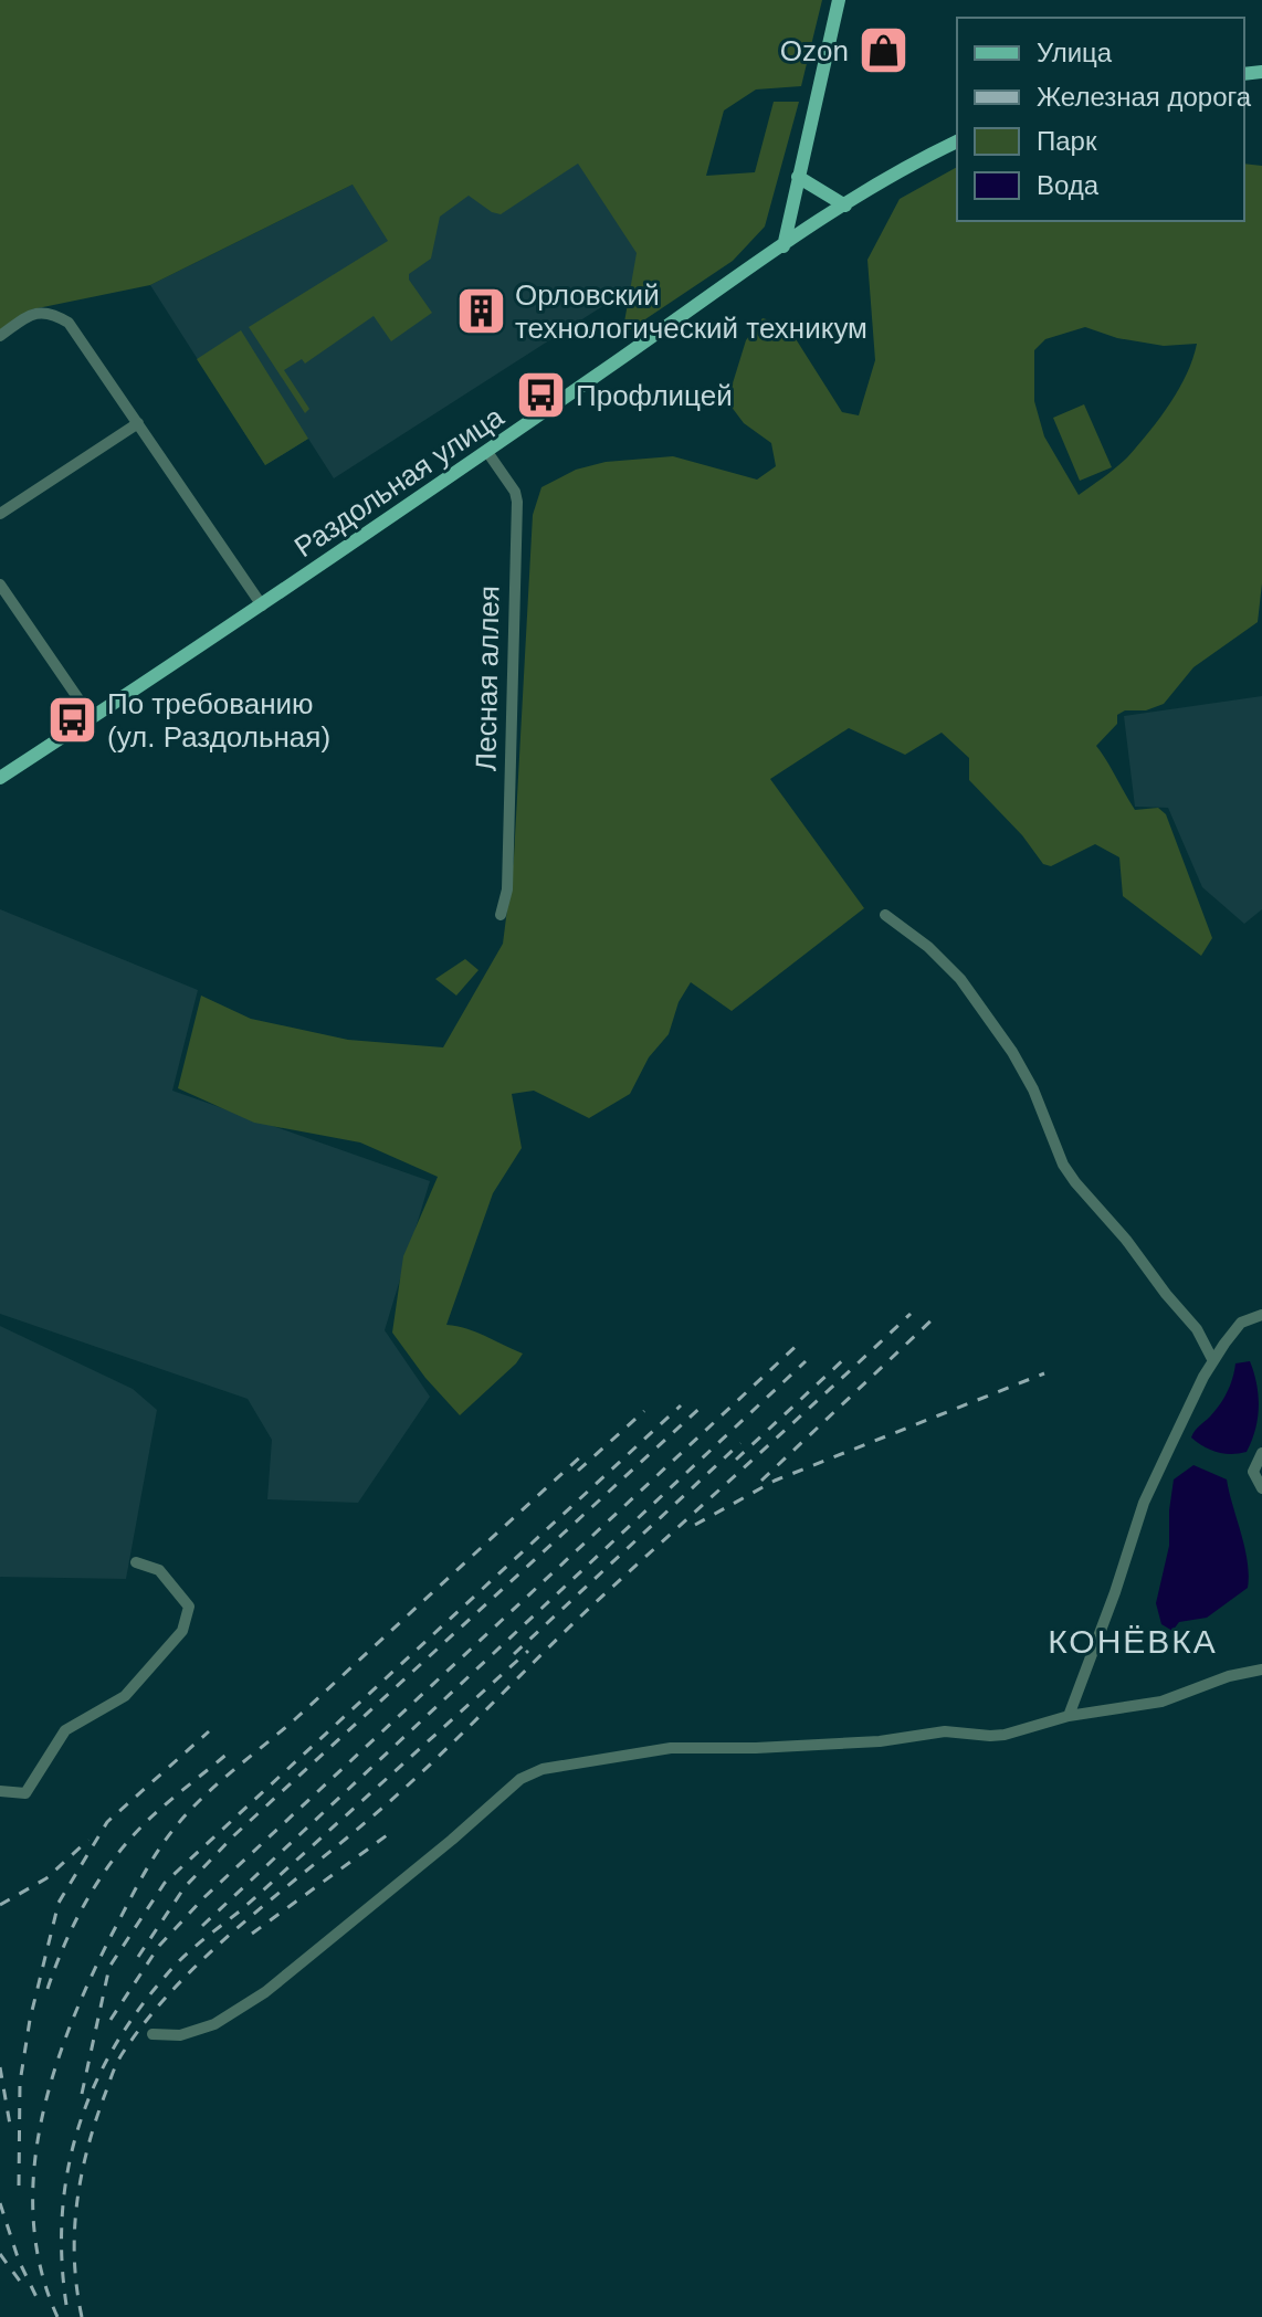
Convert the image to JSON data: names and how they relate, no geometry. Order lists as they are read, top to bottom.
{
  "streets": {
    "main road": ["Раздольная улица"],
    "street": ["Лесная аллея"]
  },
  "crossings": [
    ["Раздольная улица", "Лесная аллея"]
  ],
  "districts": ["КОНЁВКА"],
  "places": {
    "shop": ["Ozon"],
    "building": ["Орловский технологический техникум"],
    "bus stop": ["Профлицей", "По требованию (ул. Раздольная)"]
  },
  "legend": [
    "Улица",
    "Железная дорога",
    "Парк",
    "Вода"
  ]
}
